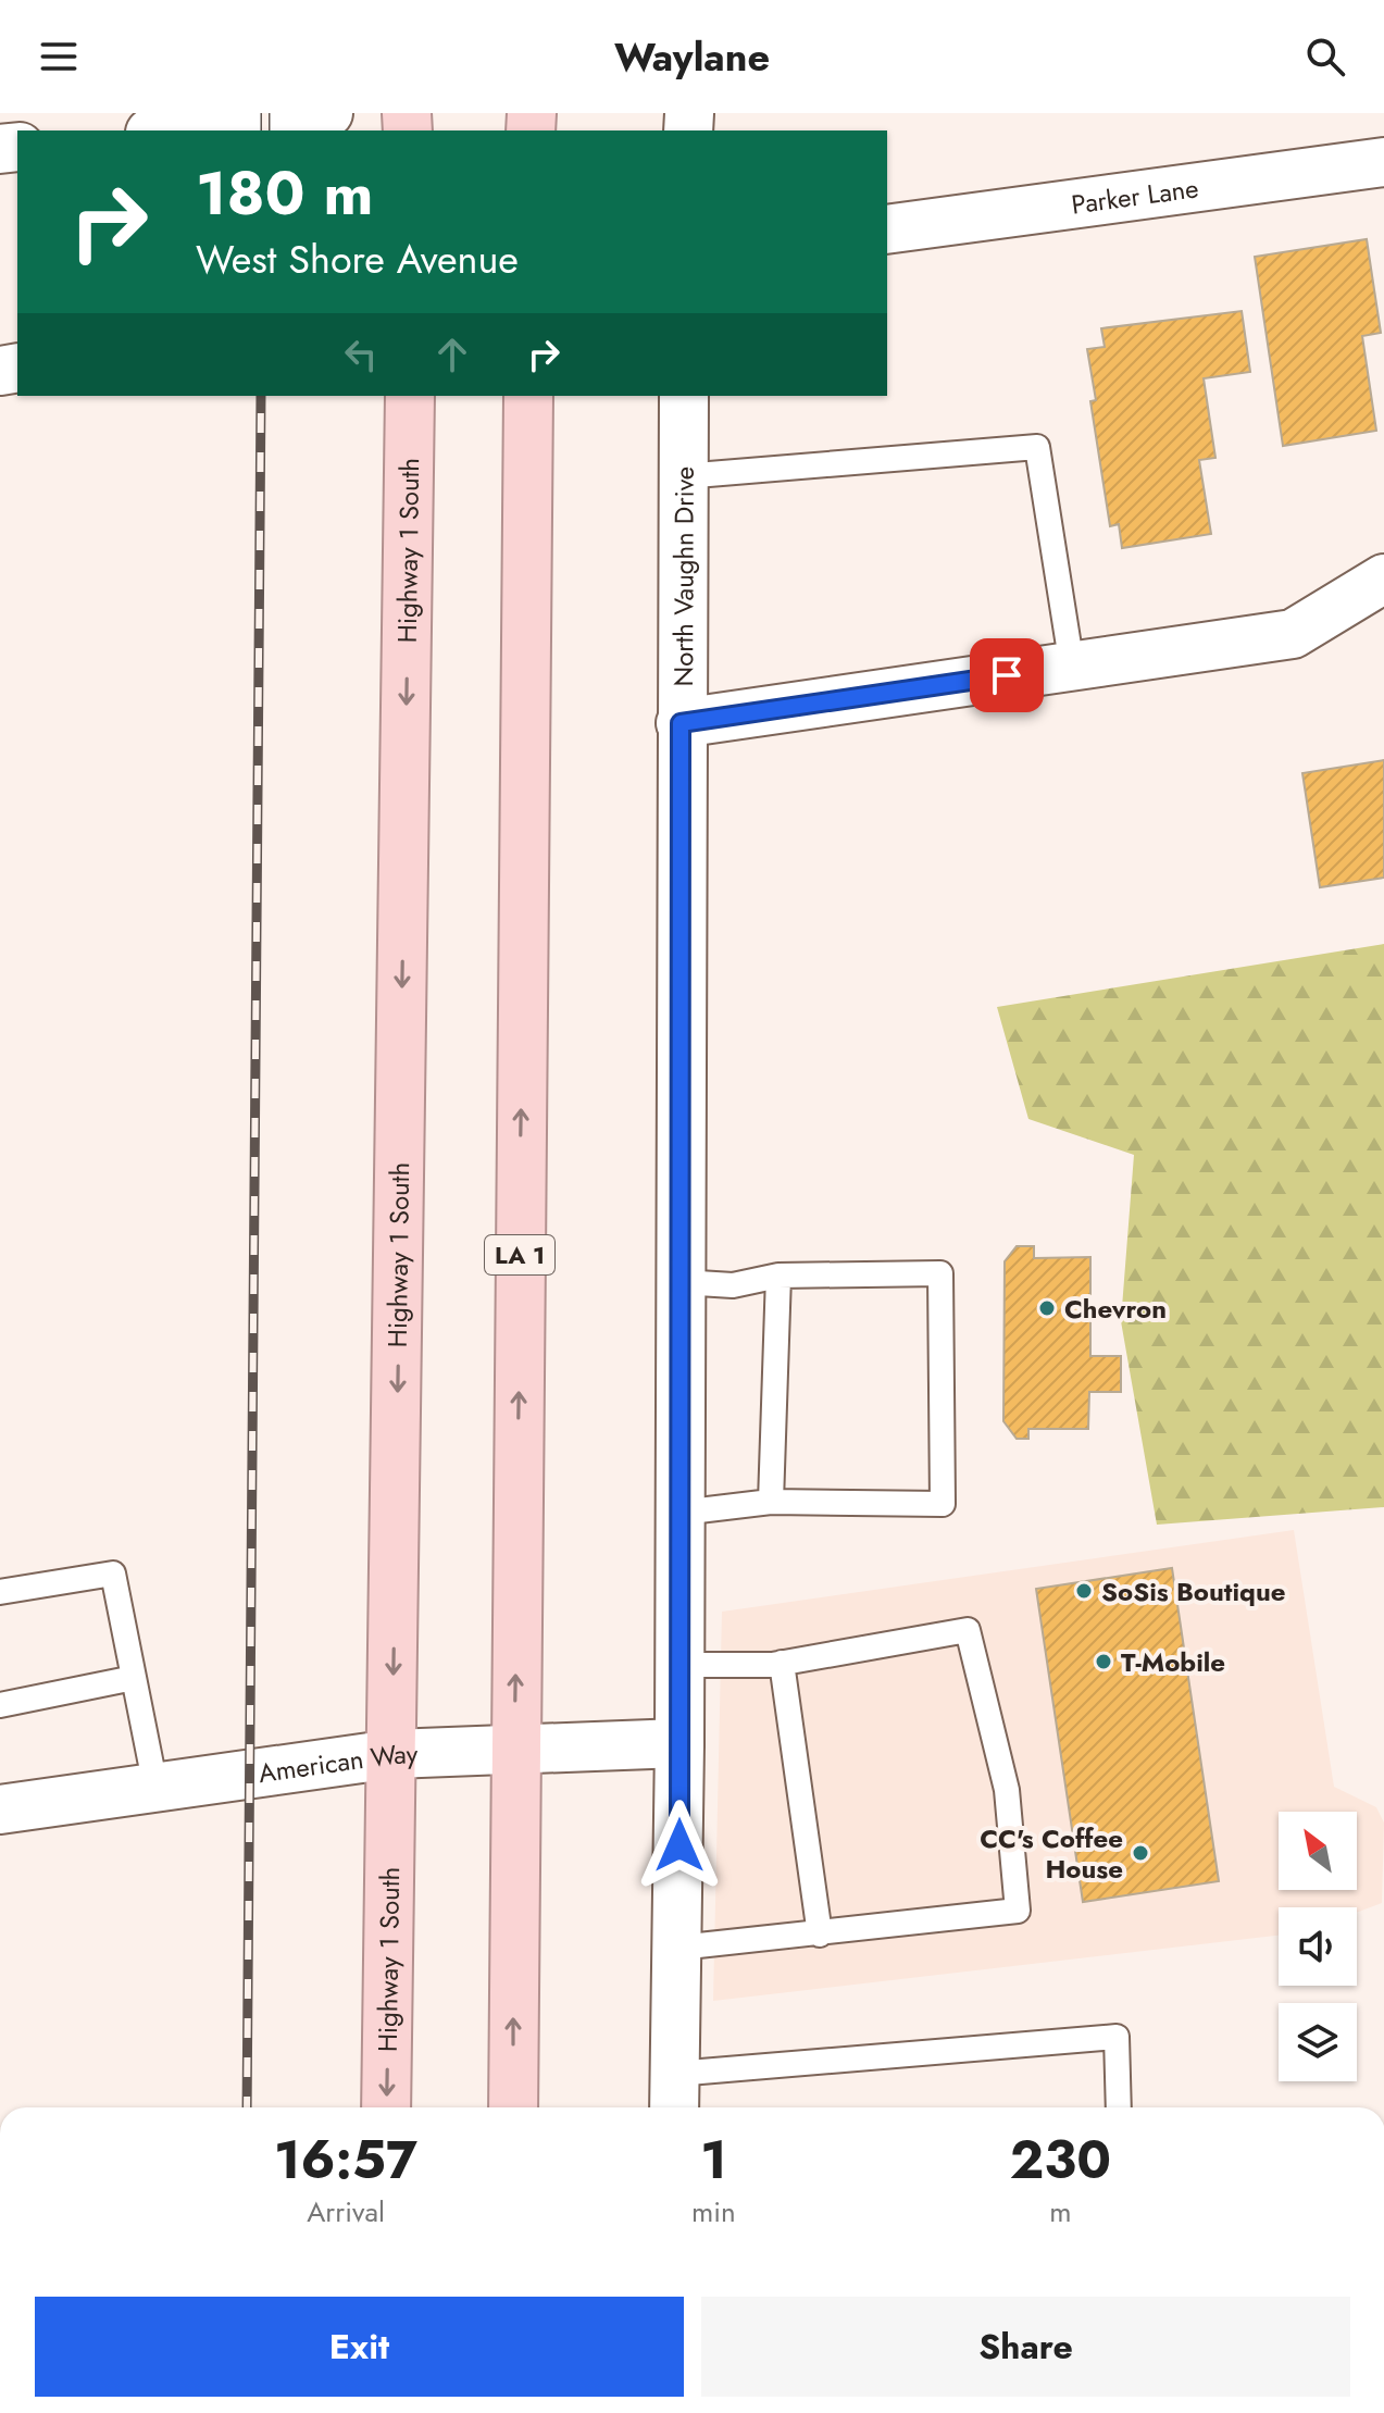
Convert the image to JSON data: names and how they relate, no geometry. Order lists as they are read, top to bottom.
{
  "streets": {
    "highway": ["Highway 1 South", "LA 1"],
    "street": ["Parker Lane", "North Vaughn Drive", "American Way"]
  },
  "crossings": [
    ["Highway 1 South", "American Way"],
    ["North Vaughn Drive", "American Way"],
    ["LA 1", "American Way"]
  ],
  "places": [
    "Chevron",
    "SoSis Boutique",
    "T-Mobile",
    "CC's Coffee House"
  ],
  "north": "top left",
  "page": {
    "header": "Waylane",
    "turn": ["180 m", "West Shore Avenue"],
    "eta": [
      "16:57",
      "Arrival",
      "1",
      "min",
      "230",
      "m"
    ],
    "buttons": ["Exit", "Share"]
  }
}
